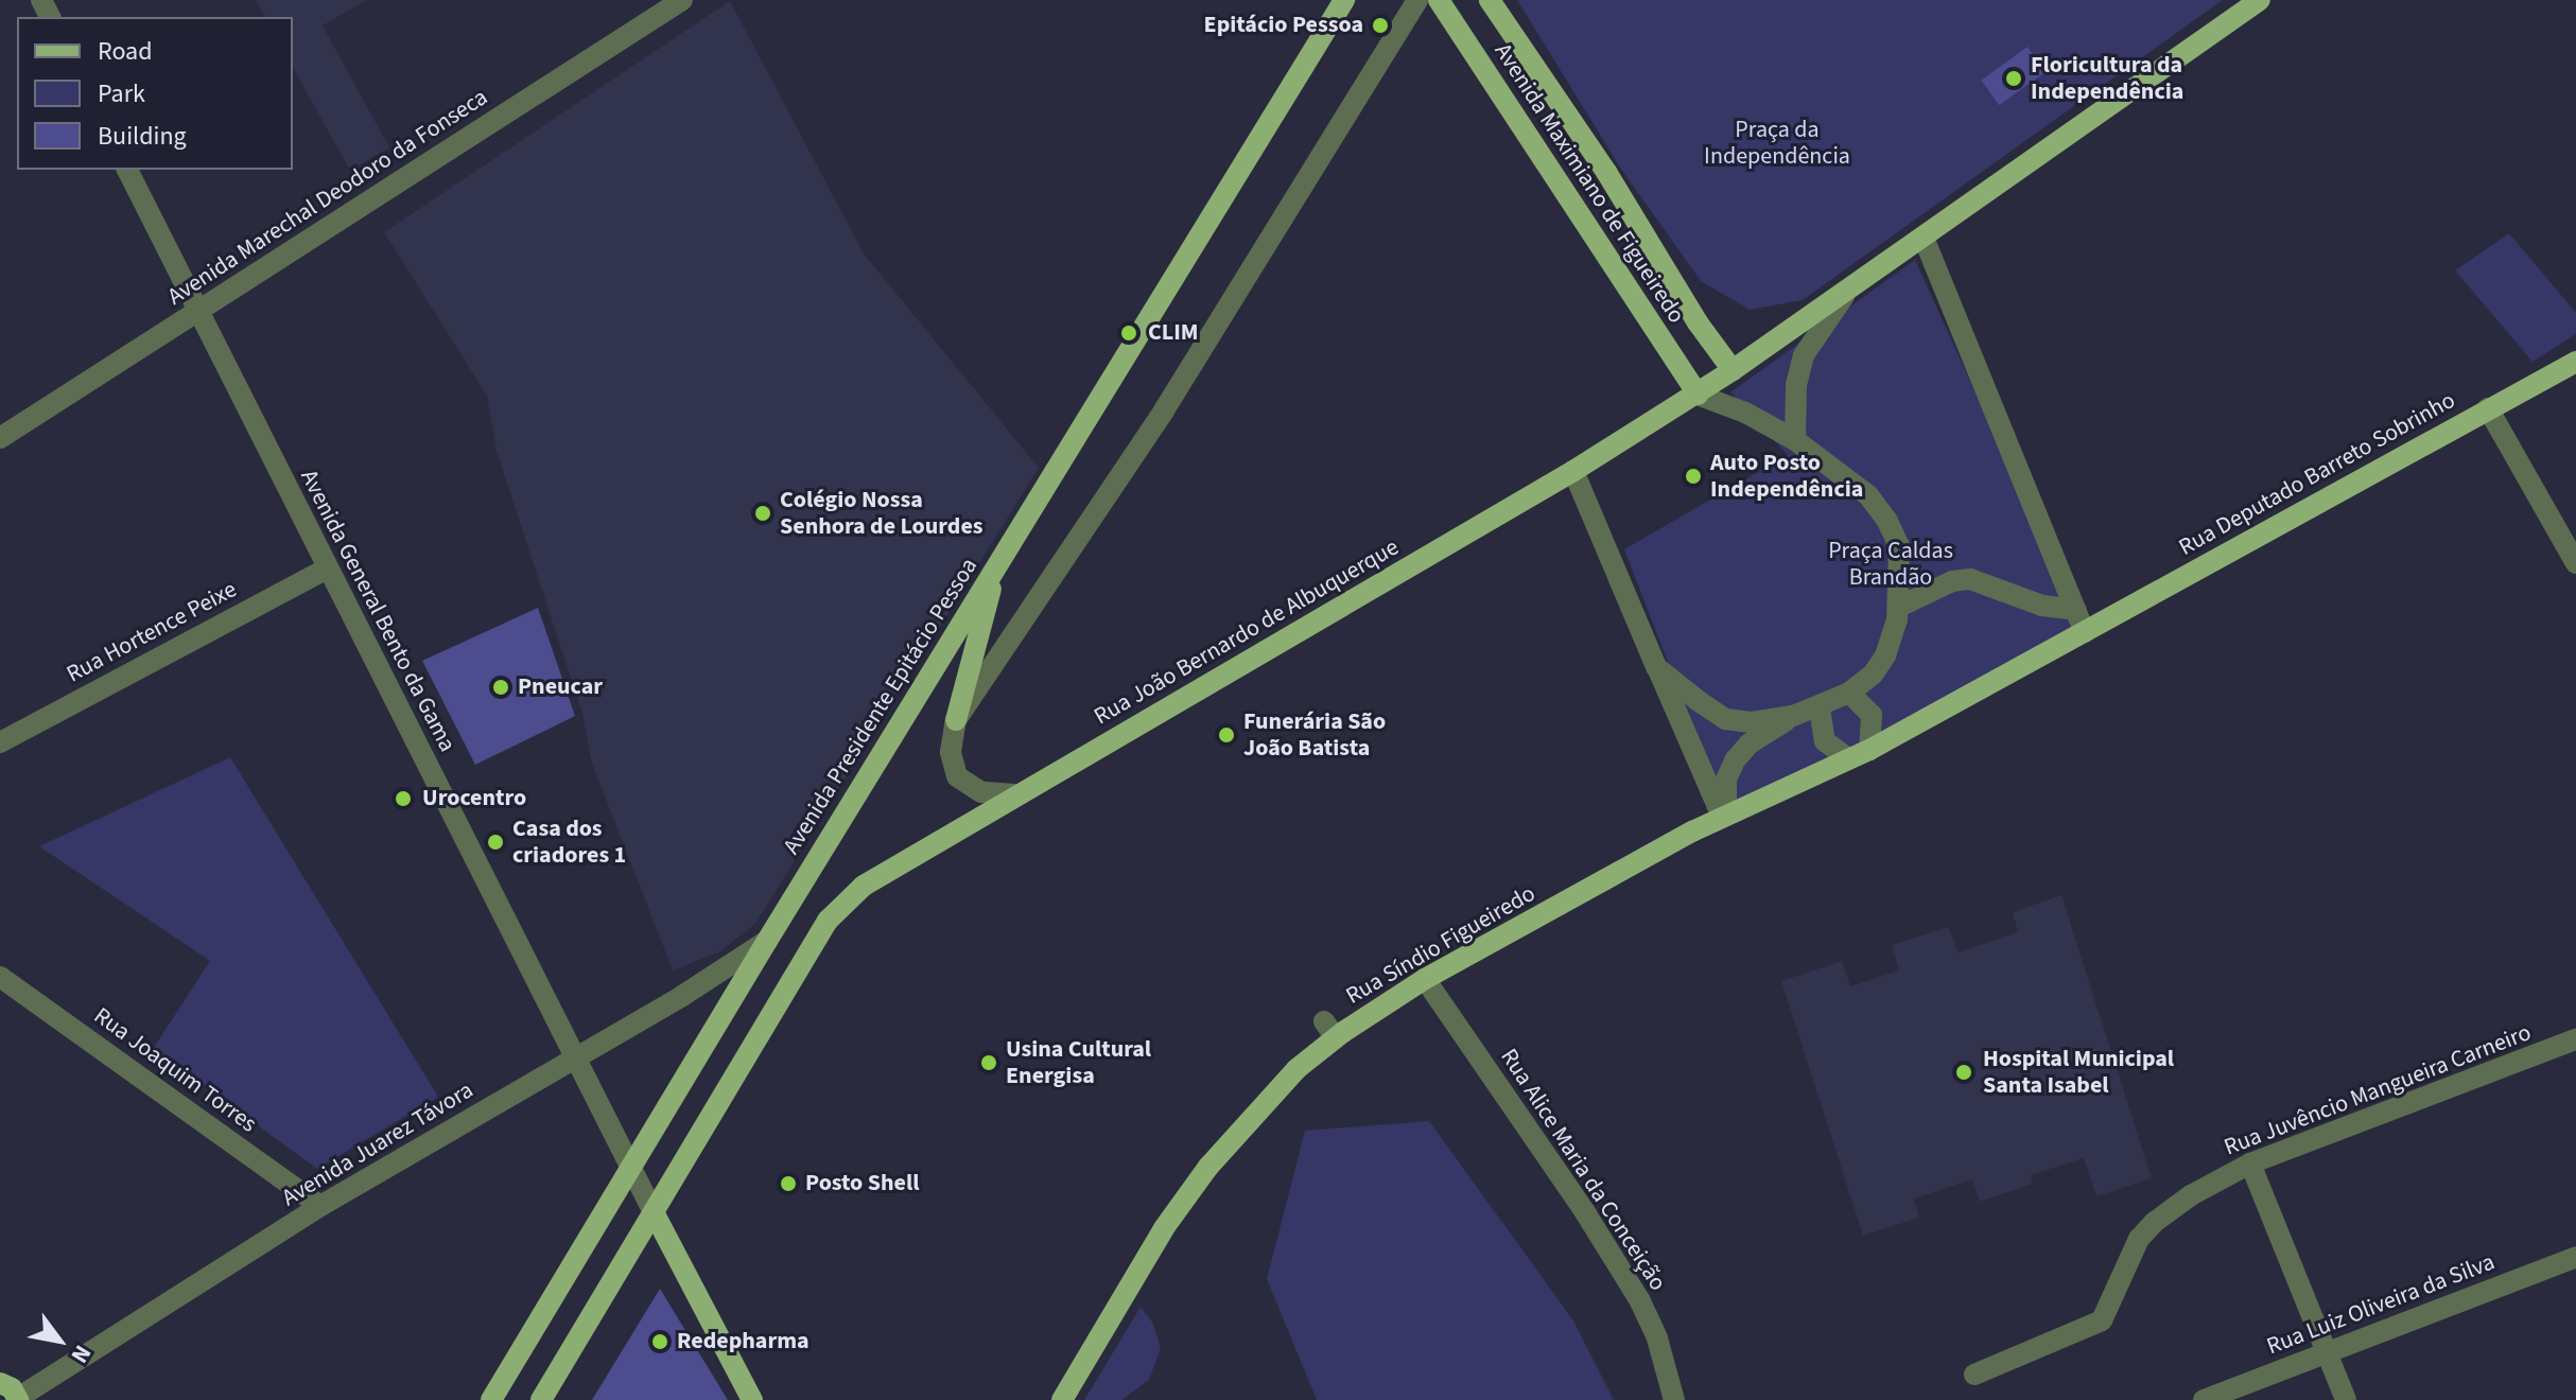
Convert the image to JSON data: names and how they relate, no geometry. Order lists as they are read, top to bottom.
{
  "streets": {
    "main road": [
      "Avenida Maximiano de Figueiredo",
      "Rua Deputado Barreto Sobrinho",
      "Rua João Bernardo de Albuquerque",
      "Avenida Presidente Epitácio Pessoa",
      "Rua Síndio Figueiredo"
    ],
    "street": [
      "Avenida Marechal Deodoro da Fonseca",
      "Avenida General Bento da Gama",
      "Rua Hortence Peixe",
      "Rua Joaquim Torres",
      "Rua Juvêncio Mangueira Carneiro",
      "Avenida Juarez Távora",
      "Rua Alice Maria da Conceição",
      "Rua Luiz Oliveira da Silva"
    ]
  },
  "crossings": [
    ["Avenida Maximiano de Figueiredo", "Rua João Bernardo de Albuquerque"],
    ["Avenida Marechal Deodoro da Fonseca", "Avenida General Bento da Gama"],
    ["Avenida General Bento da Gama", "Rua Hortence Peixe"],
    ["Avenida General Bento da Gama", "Rua João Bernardo de Albuquerque"],
    ["Avenida General Bento da Gama", "Avenida Presidente Epitácio Pessoa"],
    ["Avenida General Bento da Gama", "Avenida Juarez Távora"],
    ["Avenida Presidente Epitácio Pessoa", "Avenida Juarez Távora"],
    ["Rua Síndio Figueiredo", "Rua Alice Maria da Conceição"],
    ["Rua Joaquim Torres", "Avenida Juarez Távora"]
  ],
  "parks": ["Praça da Independência", "Praça Caldas Brandão"],
  "places": [
    "Epitácio Pessoa",
    "Floricultura da Independência",
    "CLIM",
    "Auto Posto Independência",
    "Colégio Nossa Senhora de Lourdes",
    "Pneucar",
    "Funerária São João Batista",
    "Urocentro",
    "Casa dos criadores 1",
    "Usina Cultural Energisa",
    "Hospital Municipal Santa Isabel",
    "Posto Shell",
    "Redepharma"
  ],
  "legend": ["Road", "Park", "Building"],
  "north": "bottom right"
}
